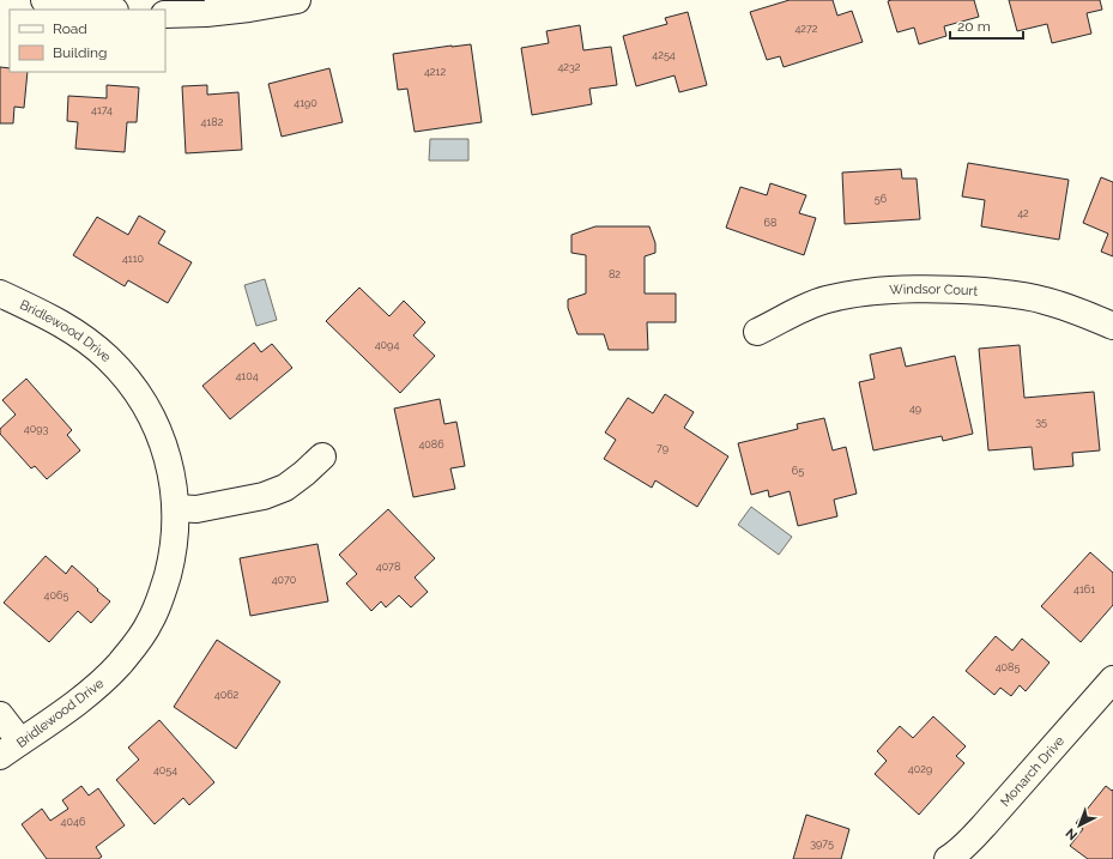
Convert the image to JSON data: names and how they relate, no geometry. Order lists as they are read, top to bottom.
{
  "streets": {
    "street": ["Windsor Court", "Bridlewood Drive", "Monarch Drive"]
  },
  "house_numbers": [
    "4272",
    "4254",
    "4232",
    "4212",
    "4190",
    "4174",
    "4182",
    "56",
    "42",
    "68",
    "4110",
    "82",
    "4094",
    "4104",
    "49",
    "35",
    "4093",
    "4086",
    "79",
    "65",
    "4078",
    "4070",
    "4161",
    "4065",
    "4085",
    "4062",
    "4029",
    "4054",
    "4046",
    "3975"
  ],
  "legend": ["Road", "Building"],
  "scale_bar": "20 m",
  "north": "bottom left"
}
